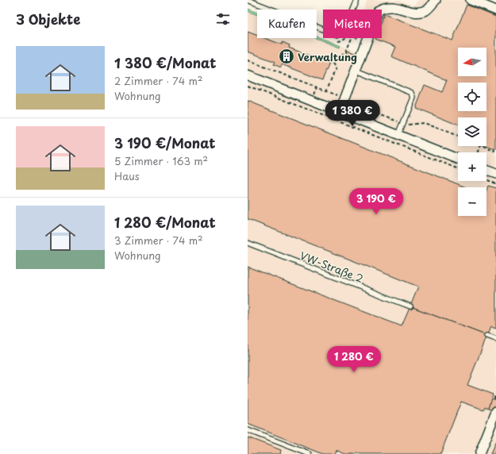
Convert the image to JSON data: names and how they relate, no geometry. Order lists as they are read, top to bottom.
{
  "streets": {
    "lane": ["VW-Straße 2"]
  },
  "places": {
    "building": ["Verwaltung"]
  },
  "north": "left",
  "page": {
    "heading": "3 Objekte",
    "chip": ["Kaufen", "Mieten"],
    "list": [
      {
        "name": "1 380 €/Monat",
        "note": "2 Zimmer · 74 m² · Wohnung"
      },
      {
        "name": "3 190 €/Monat",
        "note": "5 Zimmer · 163 m² · Haus"
      },
      {
        "name": "1 280 €/Monat",
        "note": "3 Zimmer · 74 m² · Wohnung"
      }
    ],
    "map_buttons": ["+", "−"],
    "price": ["1 380 €", "3 190 €", "1 280 €"]
  }
}
